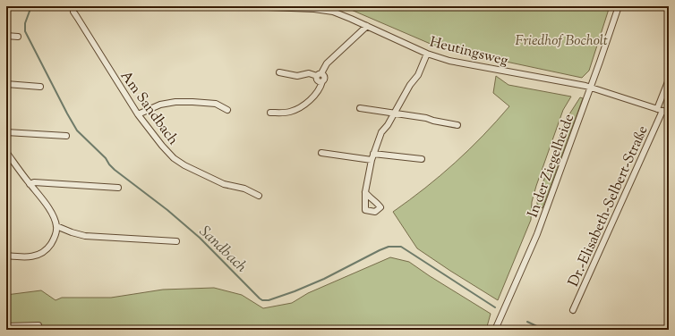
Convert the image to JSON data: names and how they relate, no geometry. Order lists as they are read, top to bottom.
{
  "streets": {
    "street": [
      "Heutingsweg",
      "Am Sandbach",
      "In der Ziegelheide",
      "Dr.-Elisabeth-Selbert-Straße"
    ]
  },
  "crossings": [
    ["Heutingsweg", "In der Ziegelheide"],
    ["Heutingsweg", "Dr.-Elisabeth-Selbert-Straße"]
  ],
  "water": ["Sandbach"],
  "parks": ["Friedhof Bocholt"]
}
